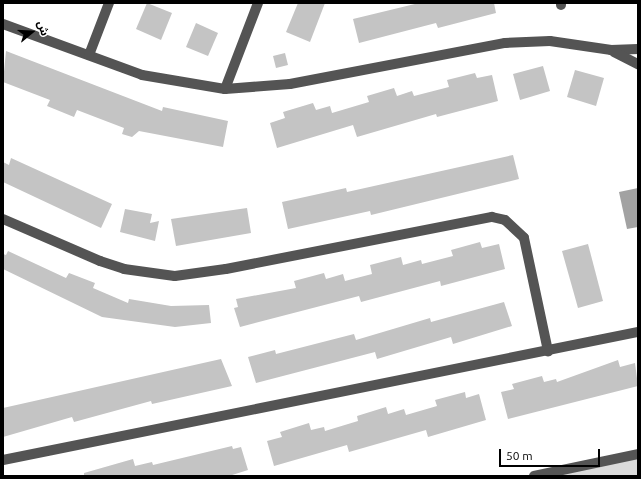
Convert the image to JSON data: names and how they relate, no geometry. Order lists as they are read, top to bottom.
{
  "scale_bar": "50 m",
  "north": "right"
}
